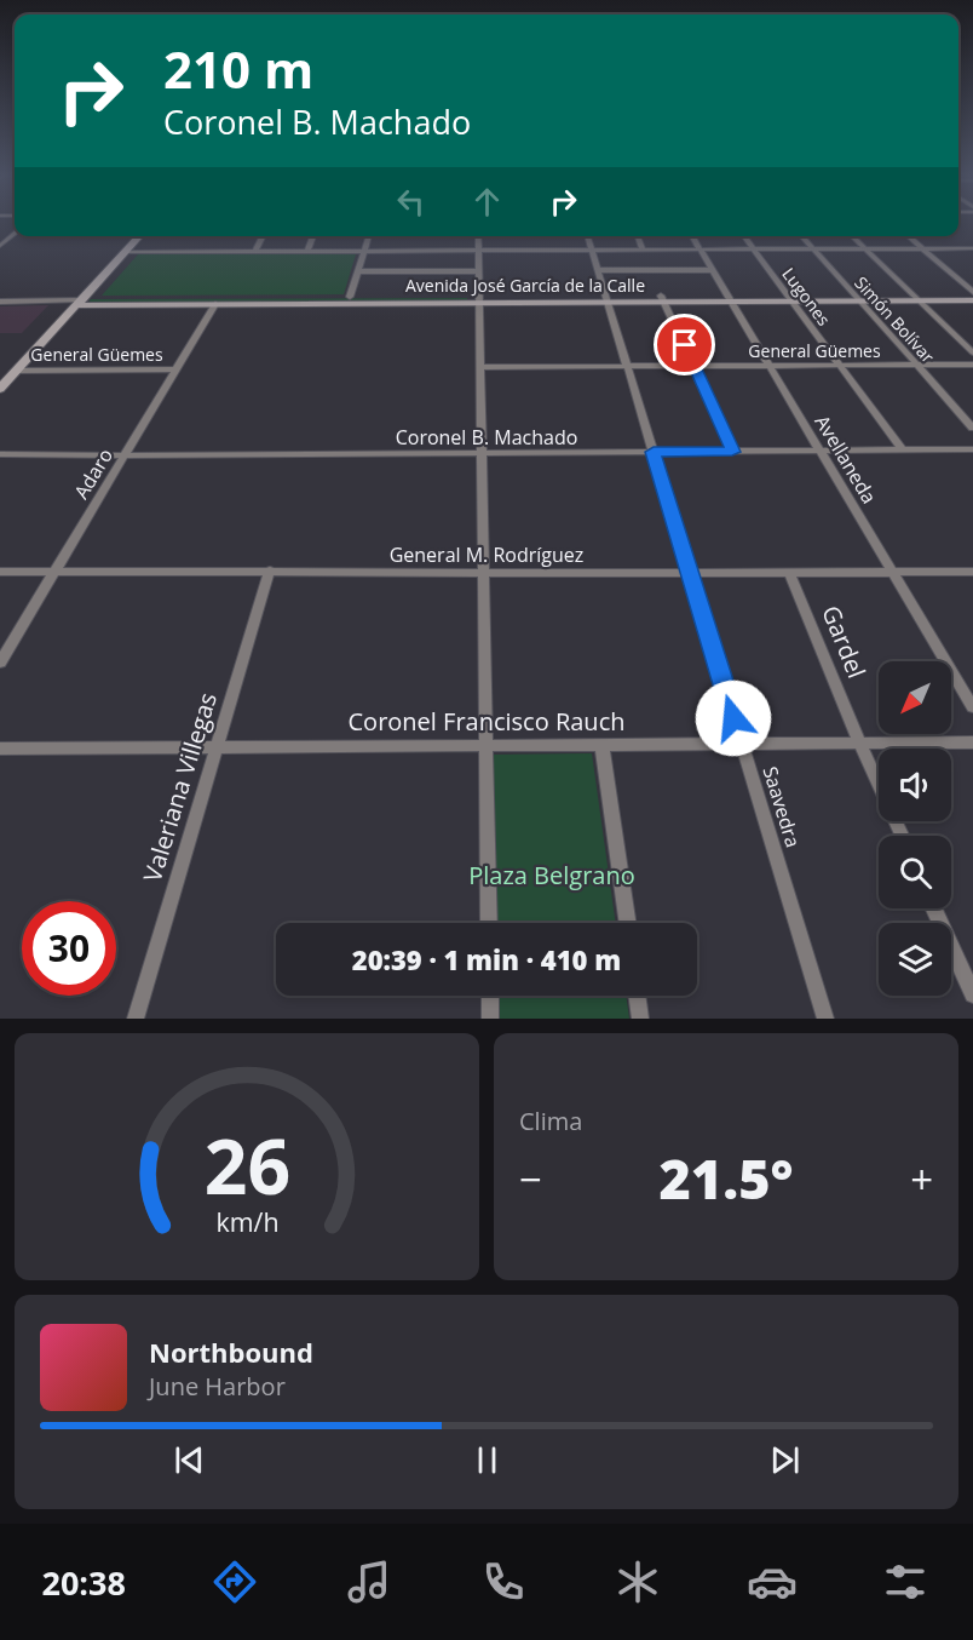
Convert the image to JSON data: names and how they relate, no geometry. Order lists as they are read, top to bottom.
{
  "streets": {
    "main road": ["Avenida José García de la Calle"],
    "street": [
      "Lugones",
      "Simón Bolívar",
      "General Güemes",
      "Coronel B. Machado",
      "Avellaneda",
      "Adaro",
      "General M. Rodríguez",
      "Gardel",
      "Coronel Francisco Rauch",
      "Valeriana Villegas",
      "Saavedra"
    ]
  },
  "crossings": [
    ["Avenida José García de la Calle", "Lugones"],
    ["Avenida José García de la Calle", "Simón Bolívar"],
    ["Avenida José García de la Calle", "Avellaneda"],
    ["Avenida José García de la Calle", "Adaro"],
    ["Avenida José García de la Calle", "Saavedra"],
    ["Lugones", "General Güemes"],
    ["Lugones", "Coronel B. Machado"],
    ["Simón Bolívar", "General Güemes"],
    ["General Güemes", "Avellaneda"],
    ["General Güemes", "Adaro"],
    ["General Güemes", "Saavedra"],
    ["Coronel B. Machado", "Avellaneda"],
    ["Coronel B. Machado", "Adaro"],
    ["Coronel B. Machado", "Saavedra"],
    ["Avellaneda", "General M. Rodríguez"],
    ["Adaro", "General M. Rodríguez"],
    ["General M. Rodríguez", "Gardel"],
    ["General M. Rodríguez", "Valeriana Villegas"],
    ["General M. Rodríguez", "Saavedra"],
    ["Gardel", "Coronel Francisco Rauch"],
    ["Coronel Francisco Rauch", "Valeriana Villegas"],
    ["Coronel Francisco Rauch", "Saavedra"]
  ],
  "parks": ["Plaza Belgrano"],
  "north": "bottom left",
  "page": {
    "turn": ["210 m", "Coronel B. Machado"],
    "limit": "30",
    "trip": "20:39 · 1 min · 410 m",
    "tile": "Clima",
    "heat": ["−", "21.5°", "+"],
    "song": ["Northbound", "June Harbor"],
    "tabs": "20:38",
    "gauge": ["26", "km/h"]
  }
}
